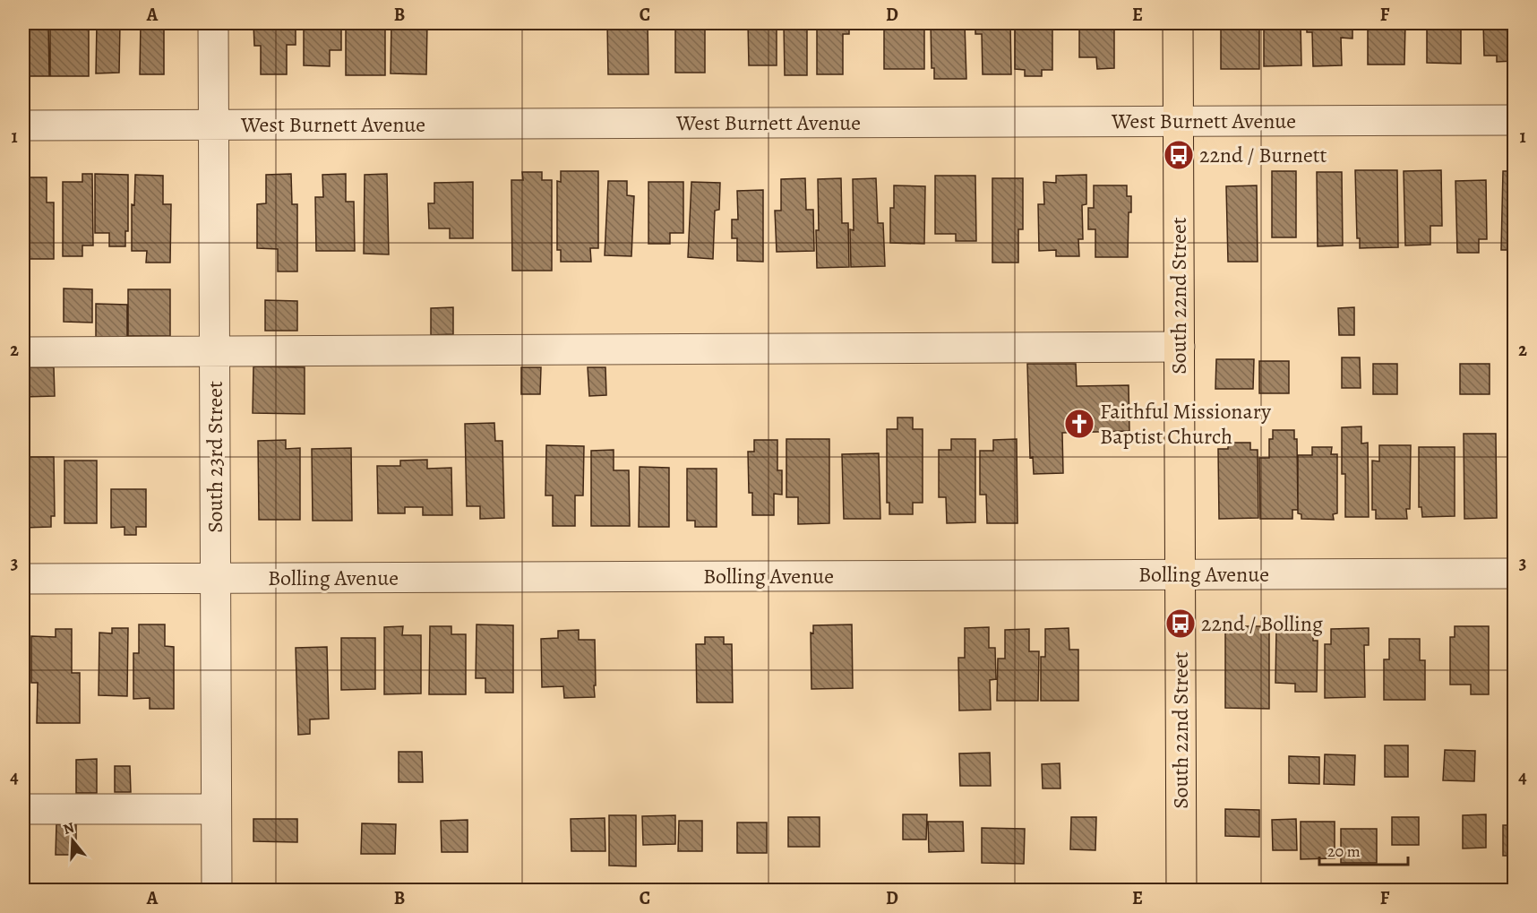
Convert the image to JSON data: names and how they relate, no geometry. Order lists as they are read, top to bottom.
{
  "streets": {
    "main road": ["South 22nd Street"],
    "street": ["West Burnett Avenue", "South 23rd Street", "Bolling Avenue"]
  },
  "crossings": [
    ["West Burnett Avenue", "South 22nd Street"],
    ["West Burnett Avenue", "South 23rd Street"],
    ["South 22nd Street", "Bolling Avenue"],
    ["South 23rd Street", "Bolling Avenue"]
  ],
  "places": {
    "bus stop": ["22nd / Burnett", "22nd / Bolling"],
    "church": ["Faithful Missionary Baptist Church"]
  },
  "scale_bar": "20 m",
  "north": "top",
  "grid": {
    "columns": [
      "A",
      "B",
      "C",
      "D",
      "E",
      "F"
    ],
    "rows": [
      "1",
      "2",
      "3",
      "4"
    ]
  }
}
